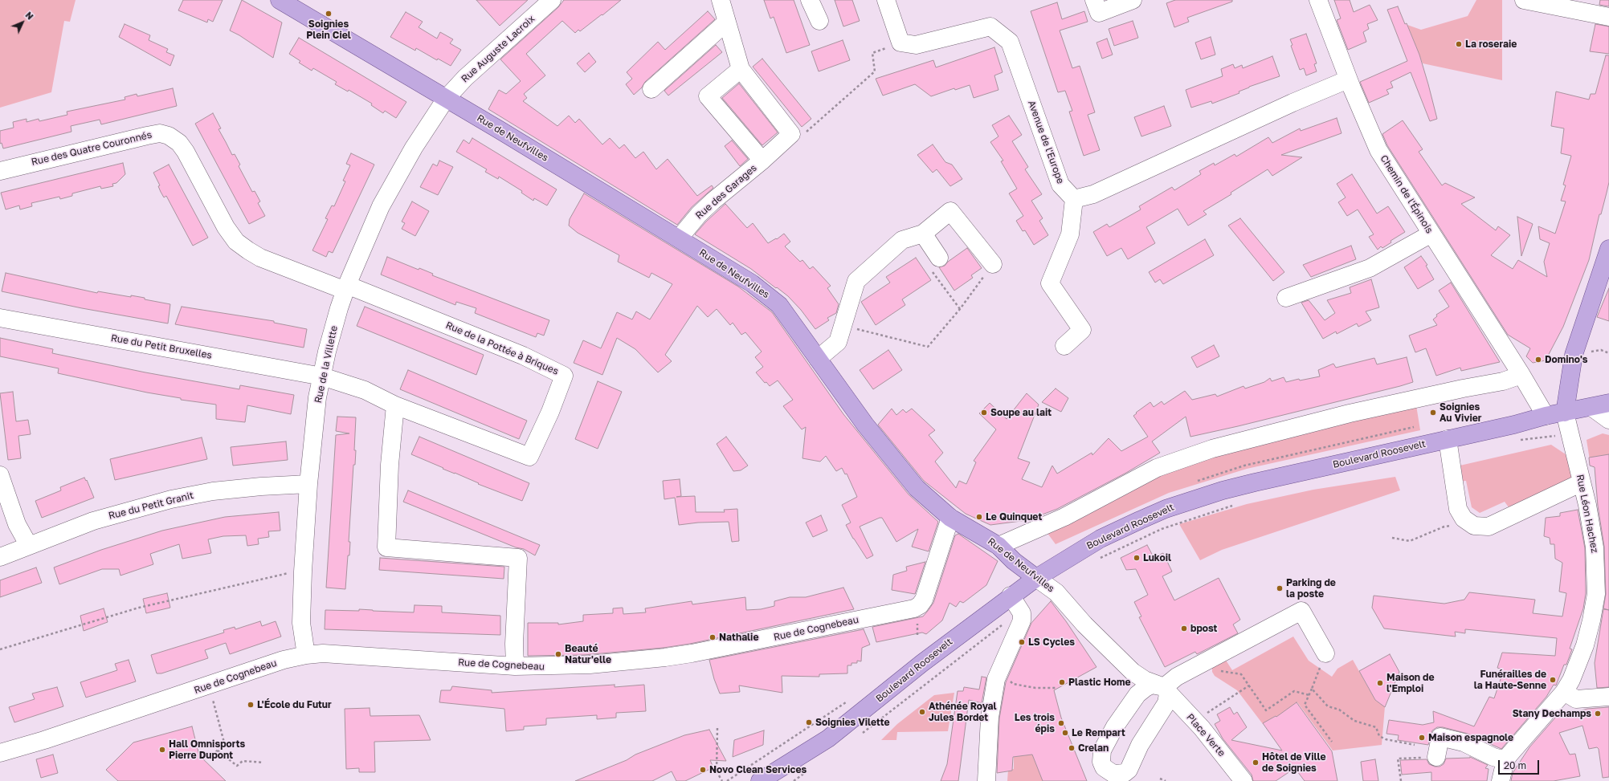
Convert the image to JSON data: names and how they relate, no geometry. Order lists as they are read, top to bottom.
{
  "streets": {
    "main road": ["Rue de Neufvilles", "Boulevard Roosevelt"],
    "street": [
      "Rue Auguste Lacroix",
      "Avenue de l'Europe",
      "Rue des Quatre Couronnés",
      "Rue des Garages",
      "Chemin de l'Épinois",
      "Rue du Petit Bruxelles",
      "Rue de la Pottée à Briques",
      "Rue de la Villette",
      "Rue du Petit Granit",
      "Rue Léon Hachez",
      "Rue de Cognebeau",
      "Place Verte"
    ]
  },
  "crossings": [
    ["Rue Auguste Lacroix", "Rue de Neufvilles"],
    ["Rue Auguste Lacroix", "Rue de la Villette"],
    ["Rue de Neufvilles", "Rue des Garages"],
    ["Rue de Neufvilles", "Rue de la Villette"],
    ["Rue de Neufvilles", "Boulevard Roosevelt"],
    ["Rue de Neufvilles", "Rue de Cognebeau"],
    ["Rue des Quatre Couronnés", "Rue de la Pottée à Briques"],
    ["Rue des Quatre Couronnés", "Rue de la Villette"],
    ["Chemin de l'Épinois", "Boulevard Roosevelt"],
    ["Rue du Petit Bruxelles", "Rue de la Pottée à Briques"],
    ["Rue du Petit Bruxelles", "Rue de la Villette"],
    ["Rue de la Pottée à Briques", "Rue de la Villette"],
    ["Rue de la Villette", "Rue du Petit Granit"],
    ["Rue de la Villette", "Rue de Cognebeau"],
    ["Boulevard Roosevelt", "Rue Léon Hachez"]
  ],
  "places": [
    "Soignies Plein Ciel",
    "La roseraie",
    "Domino's",
    "Soupe au lait",
    "Soignies Au Vivier",
    "Le Quinquet",
    "Lukoil",
    "Parking de la poste",
    "bpost",
    "Nathalie",
    "LS Cycles",
    "Beauté Natur'elle",
    "Funérailles de la Haute-Senne",
    "Plastic Home",
    "Maison de l'Emploi",
    "L'École du Futur",
    "Athénée Royal Jules Bordet",
    "Stany Dechamps",
    "Soignies Vilette",
    "Les trois épis",
    "Le Rempart",
    "Maison espagnole",
    "Crelan",
    "Hall Omnisports Pierre Dupont",
    "Hôtel de Ville de Soignies",
    "Novo Clean Services"
  ],
  "scale_bar": "20 m",
  "north": "top right"
}
